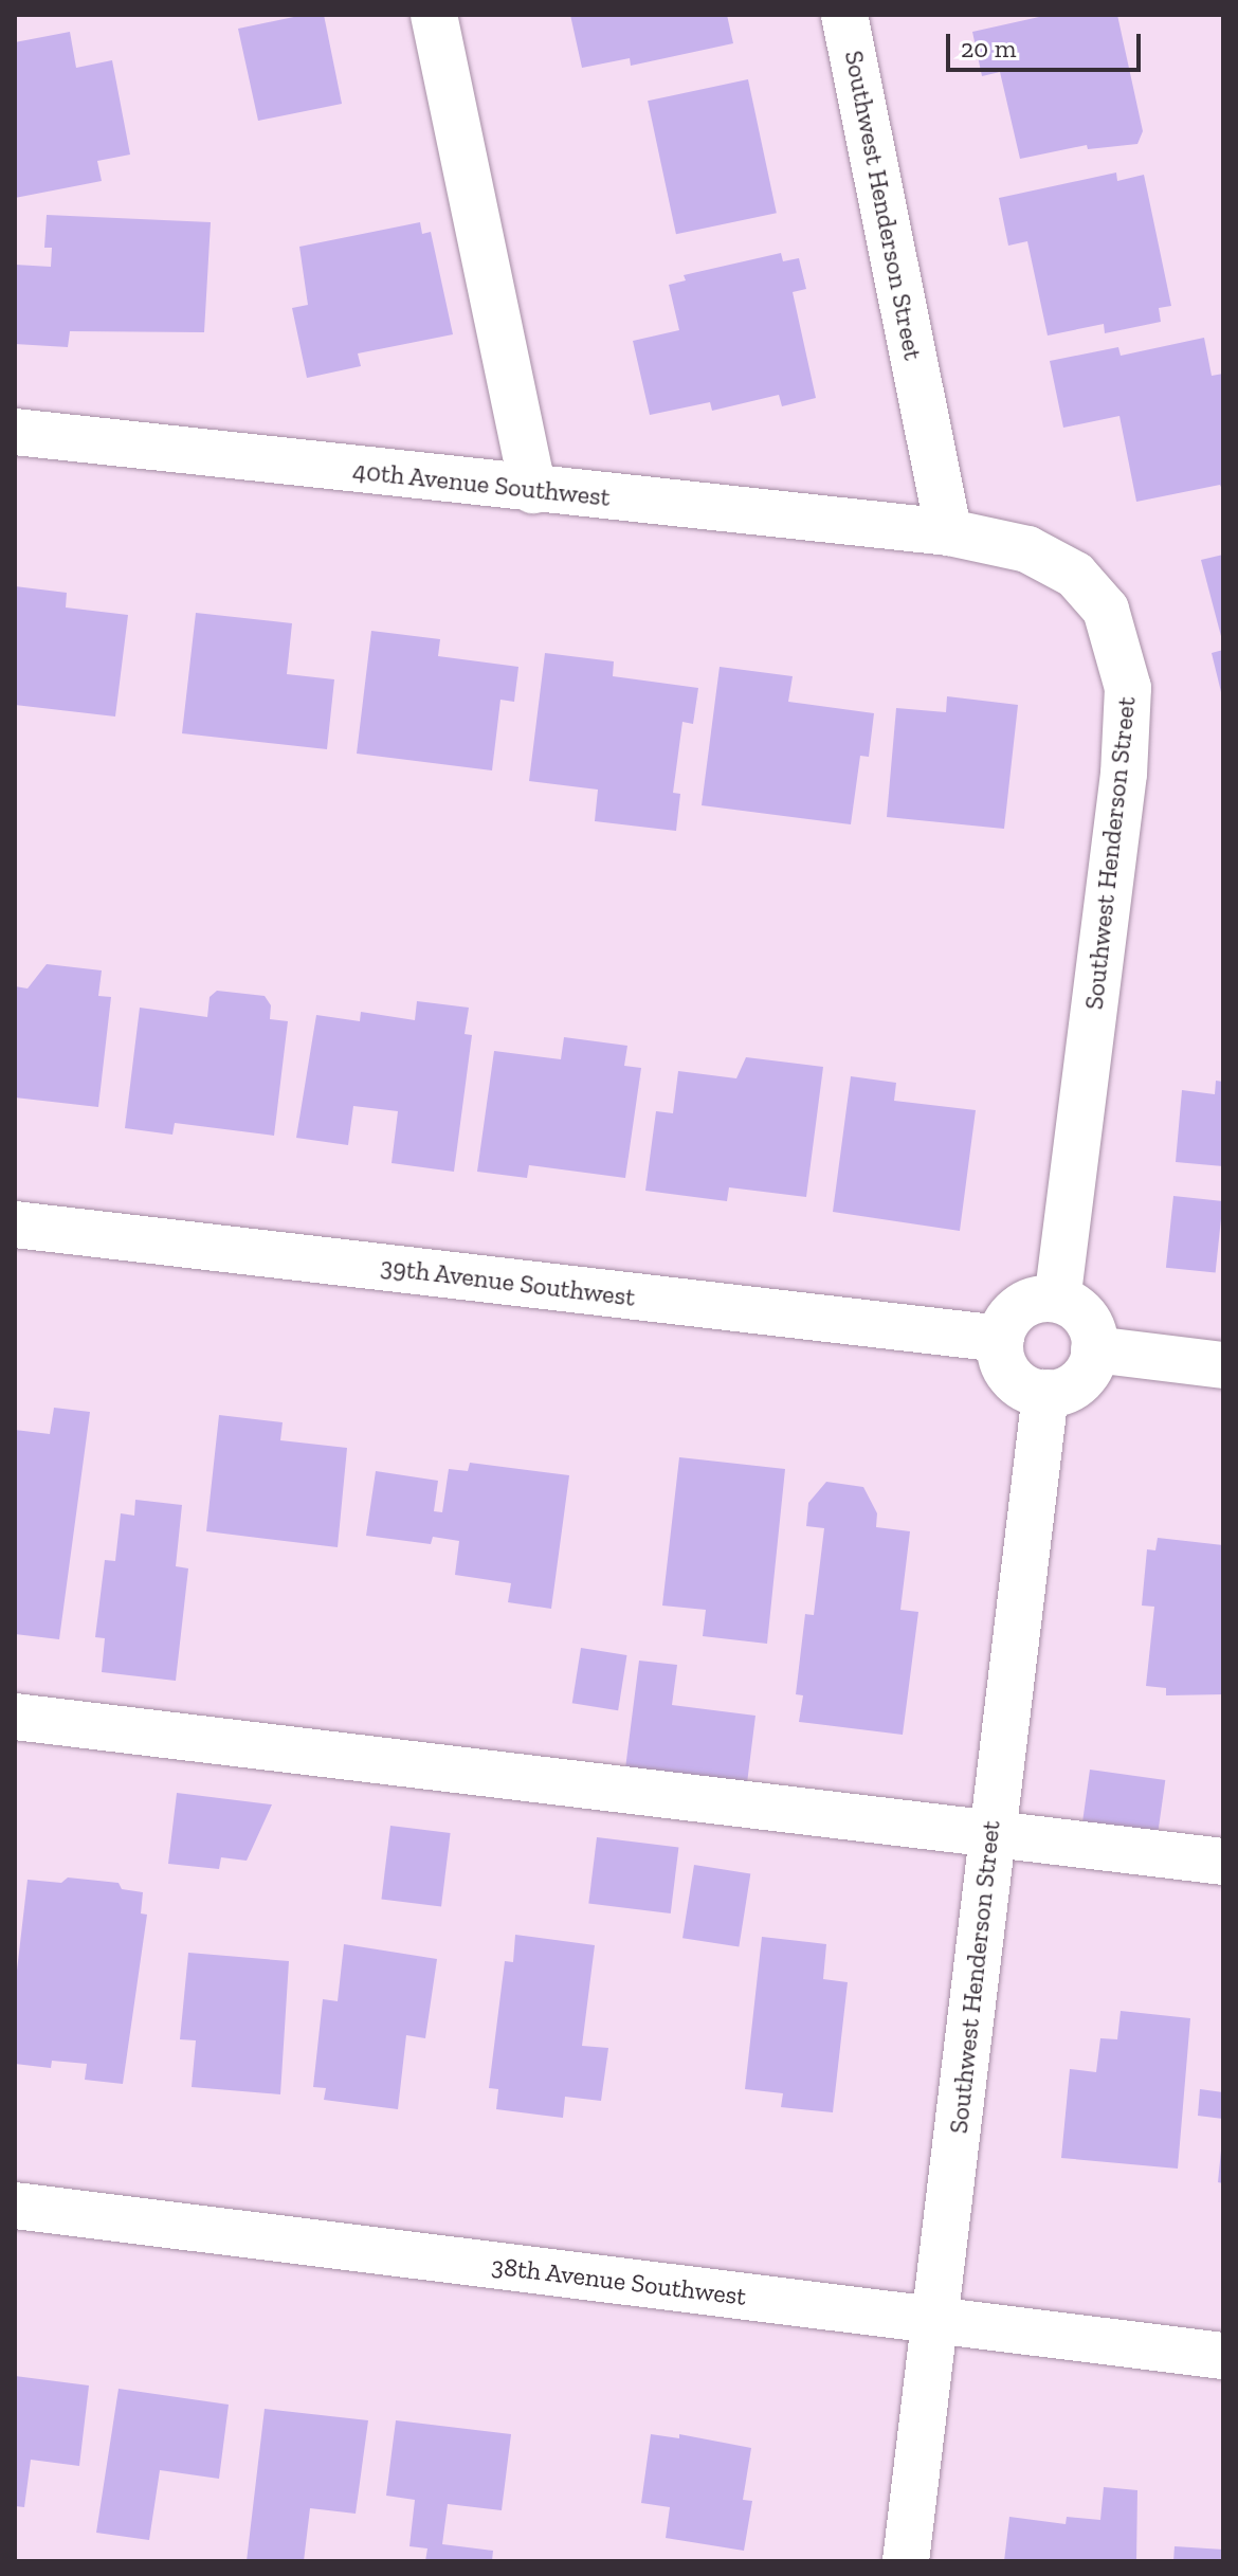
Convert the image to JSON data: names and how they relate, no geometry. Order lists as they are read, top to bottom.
{
  "streets": {
    "street": [
      "Southwest Henderson Street",
      "40th Avenue Southwest",
      "39th Avenue Southwest",
      "38th Avenue Southwest"
    ]
  },
  "crossings": [
    ["Southwest Henderson Street", "40th Avenue Southwest"],
    ["Southwest Henderson Street", "39th Avenue Southwest"],
    ["Southwest Henderson Street", "38th Avenue Southwest"]
  ],
  "scale_bar": "20 m"
}
